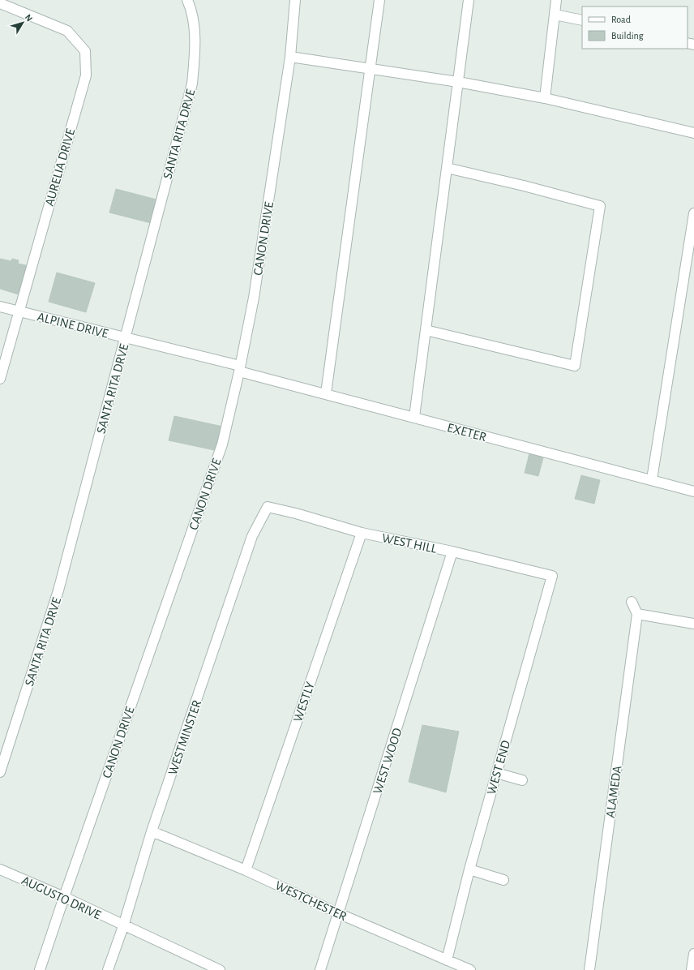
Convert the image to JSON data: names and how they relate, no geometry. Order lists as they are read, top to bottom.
{
  "streets": {
    "street": [
      "SANTA RITA DRVE",
      "AURELIA DRIVE",
      "CANON DRIVE",
      "ALPINE DRIVE",
      "EXETER",
      "WEST HILL",
      "WESTLY",
      "WESTMINSTER",
      "WEST WOOD",
      "WEST END",
      "ALAMEDA",
      "AUGUSTO DRIVE",
      "WESTCHESTER"
    ]
  },
  "crossings": [
    ["SANTA RITA DRVE", "ALPINE DRIVE"],
    ["AURELIA DRIVE", "ALPINE DRIVE"],
    ["CANON DRIVE", "ALPINE DRIVE"],
    ["CANON DRIVE", "EXETER"],
    ["CANON DRIVE", "AUGUSTO DRIVE"],
    ["ALPINE DRIVE", "EXETER"],
    ["WEST HILL", "WESTLY"],
    ["WEST HILL", "WESTMINSTER"],
    ["WEST HILL", "WEST WOOD"],
    ["WEST HILL", "WEST END"],
    ["WESTLY", "WESTCHESTER"],
    ["WESTMINSTER", "AUGUSTO DRIVE"],
    ["WESTMINSTER", "WESTCHESTER"],
    ["WEST WOOD", "WESTCHESTER"],
    ["WEST END", "WESTCHESTER"]
  ],
  "legend": ["Road", "Building"],
  "north": "top right"
}
